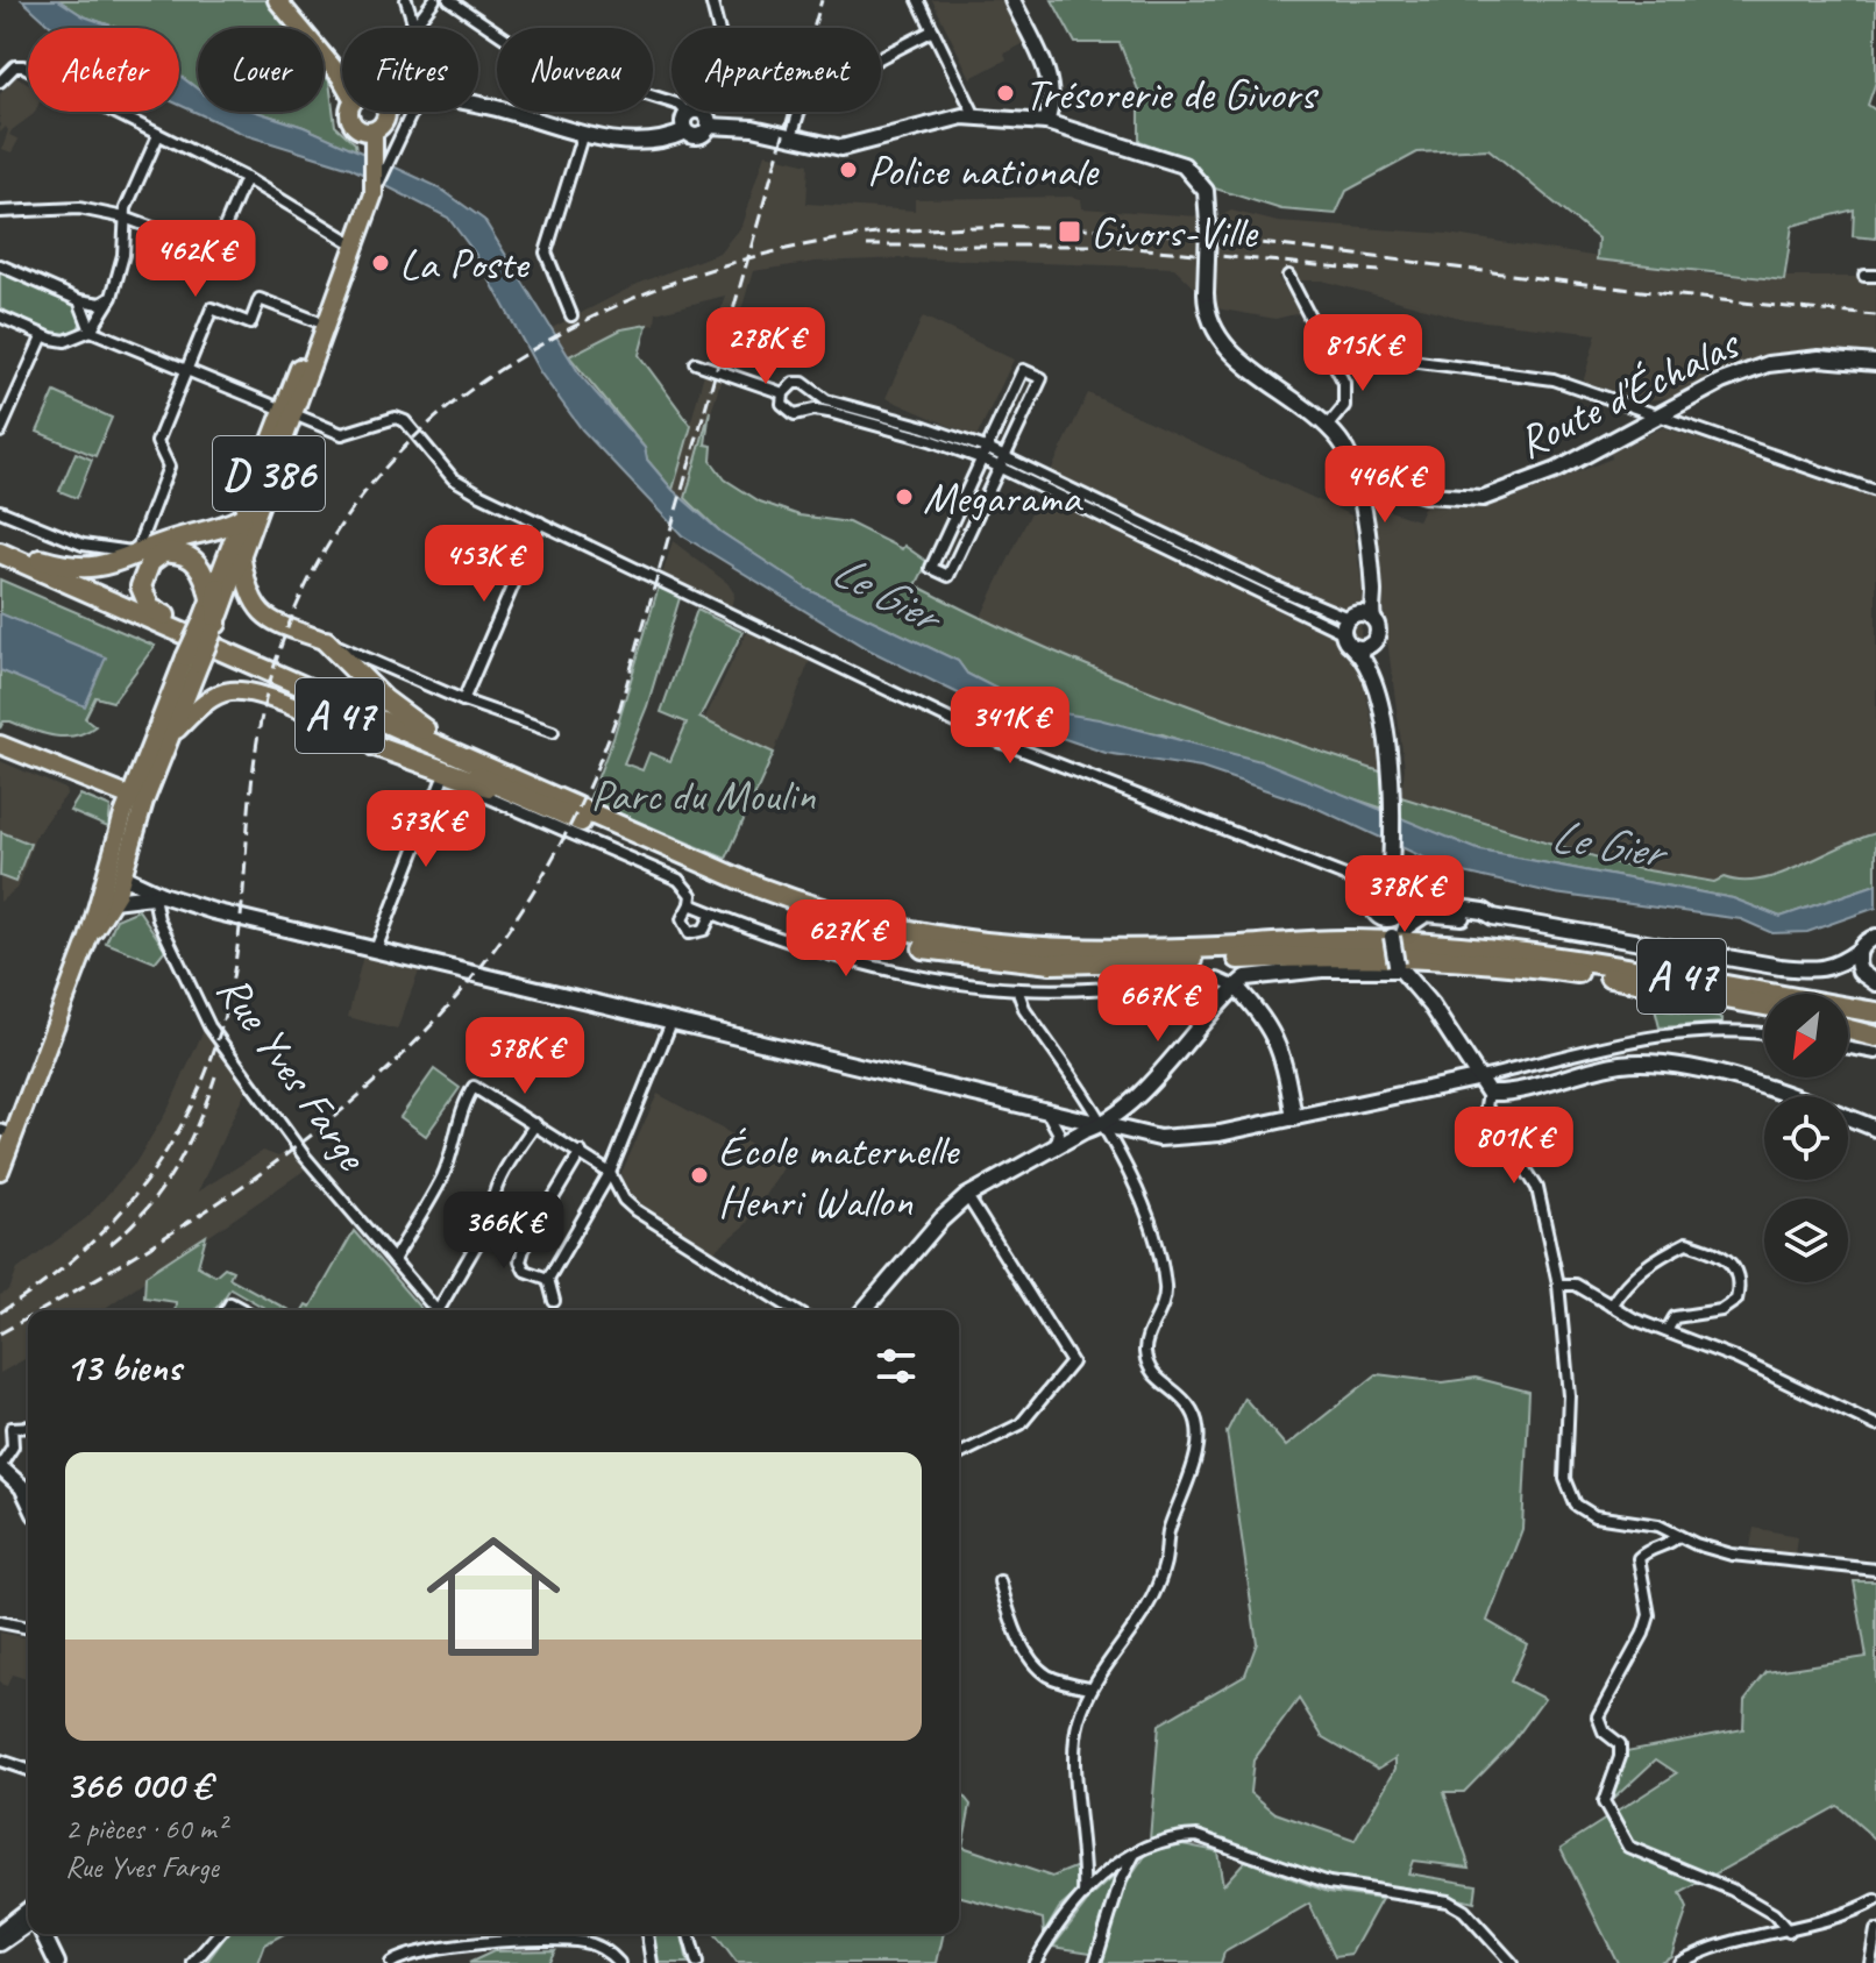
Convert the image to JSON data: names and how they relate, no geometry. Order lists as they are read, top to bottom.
{
  "streets": {
    "highway": ["A 47"],
    "main road": ["Route d'Échalas", "D 386"],
    "street": ["Rue Yves Farge"]
  },
  "water": ["Le Gier"],
  "parks": ["Parc du Moulin"],
  "places": {
    "other": [
      "Trésorerie de Givors",
      "Police nationale",
      "La Poste",
      "Megarama",
      "École maternelle Henri Wallon"
    ],
    "transit": ["Givors-Ville"]
  },
  "north": "bottom left",
  "page": {
    "chip": [
      "Acheter",
      "Louer",
      "Filtres",
      "Nouveau",
      "Appartement"
    ],
    "price": [
      "462K €",
      "278K €",
      "815K €",
      "446K €",
      "453K €",
      "341K €",
      "573K €",
      "378K €",
      "627K €",
      "667K €",
      "578K €",
      "801K €",
      "366K €"
    ],
    "heading": "13 biens",
    "list": [
      {
        "name": "366 000 €",
        "note": "2 pièces · 60 m² · Rue Yves Farge"
      }
    ]
  }
}
